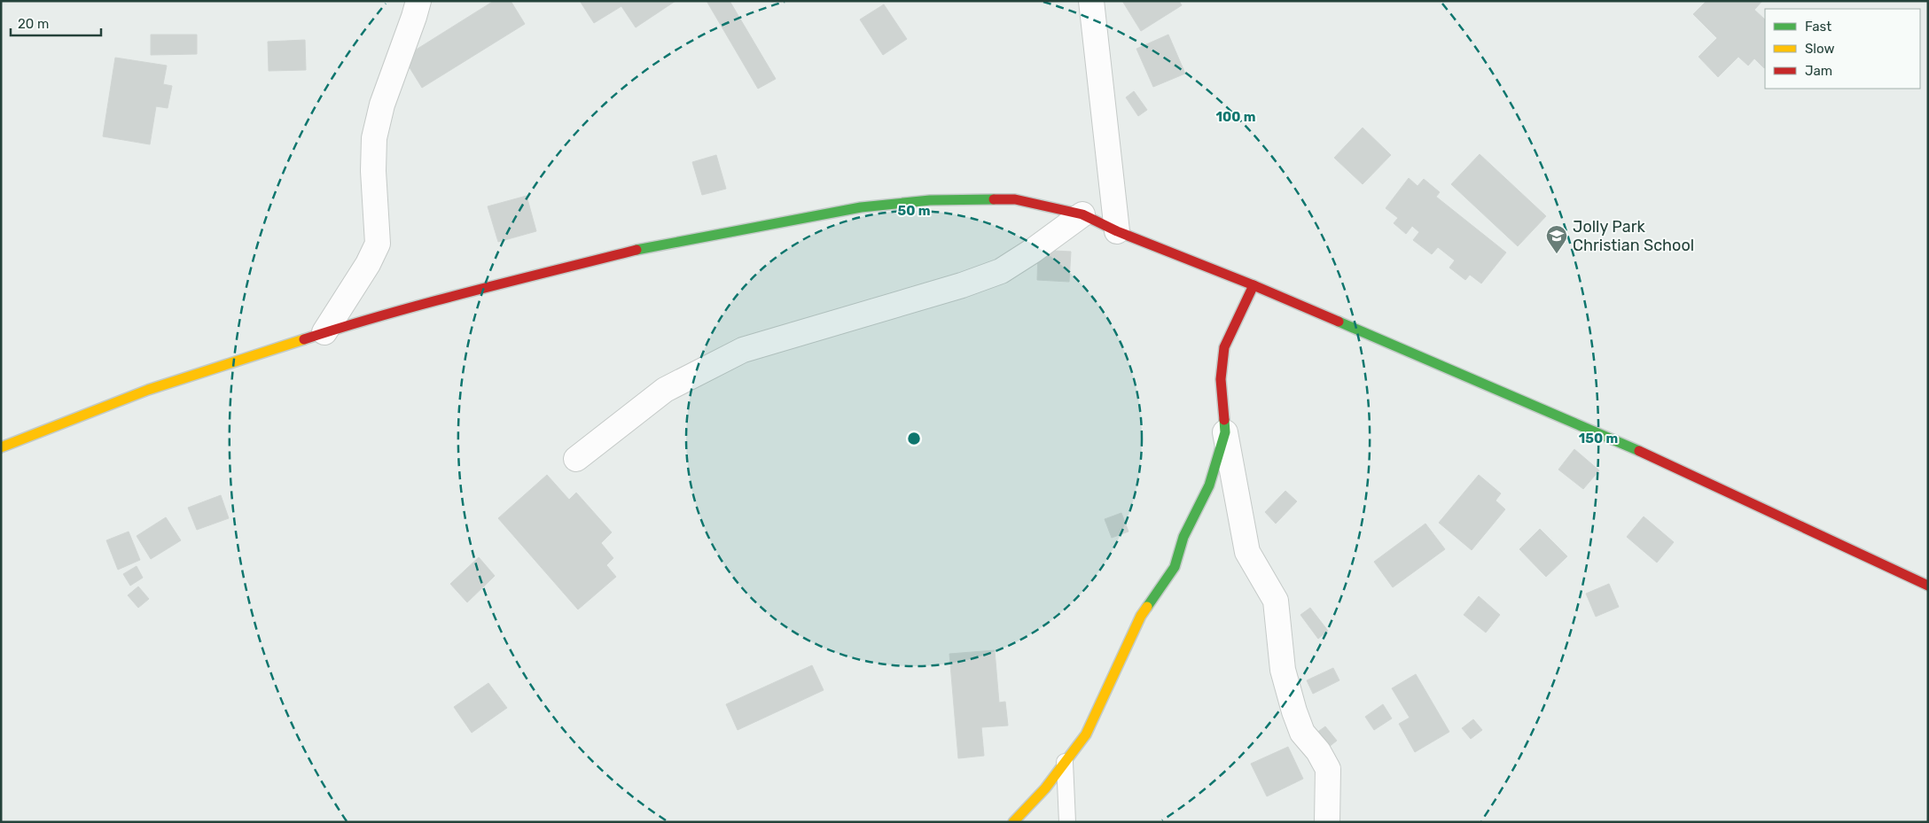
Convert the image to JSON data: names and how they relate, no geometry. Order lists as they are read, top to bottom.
{
  "places": {
    "school or university": ["Jolly Park Christian School"]
  },
  "legend": ["Fast", "Slow", "Jam"],
  "scale_bar": "20 m",
  "rings": ["100 m", "50 m", "150 m"]
}
